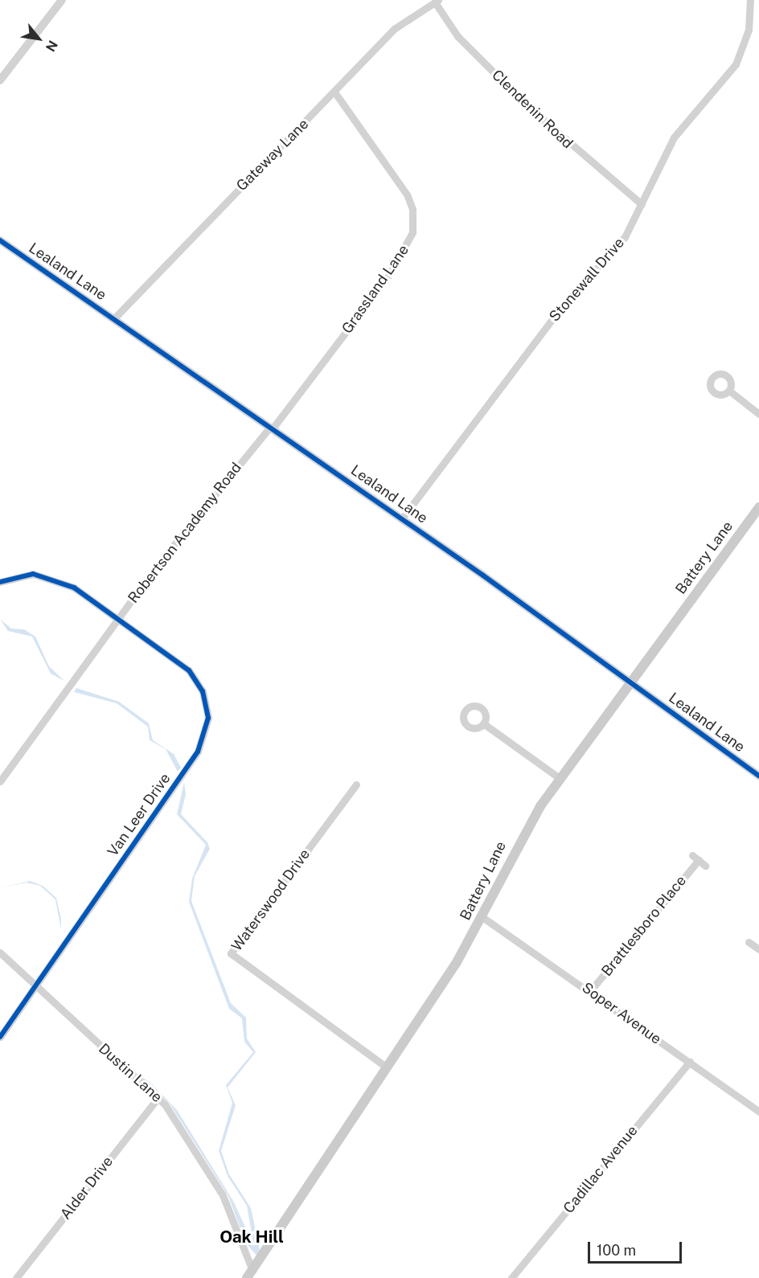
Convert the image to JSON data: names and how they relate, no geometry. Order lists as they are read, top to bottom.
{
  "streets": {
    "main road": ["Battery Lane"],
    "street": [
      "Clendenin Road",
      "Gateway Lane",
      "Lealand Lane",
      "Stonewall Drive",
      "Grassland Lane",
      "Robertson Academy Road",
      "Van Leer Drive",
      "Waterswood Drive",
      "Brattlesboro Place",
      "Soper Avenue",
      "Dustin Lane",
      "Cadillac Avenue",
      "Alder Drive"
    ]
  },
  "crossings": [
    ["Clendenin Road", "Gateway Lane"],
    ["Clendenin Road", "Stonewall Drive"],
    ["Gateway Lane", "Lealand Lane"],
    ["Gateway Lane", "Grassland Lane"],
    ["Lealand Lane", "Stonewall Drive"],
    ["Lealand Lane", "Grassland Lane"],
    ["Lealand Lane", "Robertson Academy Road"],
    ["Lealand Lane", "Battery Lane"],
    ["Grassland Lane", "Robertson Academy Road"],
    ["Robertson Academy Road", "Van Leer Drive"],
    ["Battery Lane", "Waterswood Drive"],
    ["Battery Lane", "Soper Avenue"],
    ["Battery Lane", "Dustin Lane"],
    ["Van Leer Drive", "Dustin Lane"],
    ["Brattlesboro Place", "Soper Avenue"],
    ["Soper Avenue", "Cadillac Avenue"],
    ["Dustin Lane", "Alder Drive"]
  ],
  "districts": ["Oak Hill"],
  "scale_bar": "100 m",
  "north": "bottom right"
}
